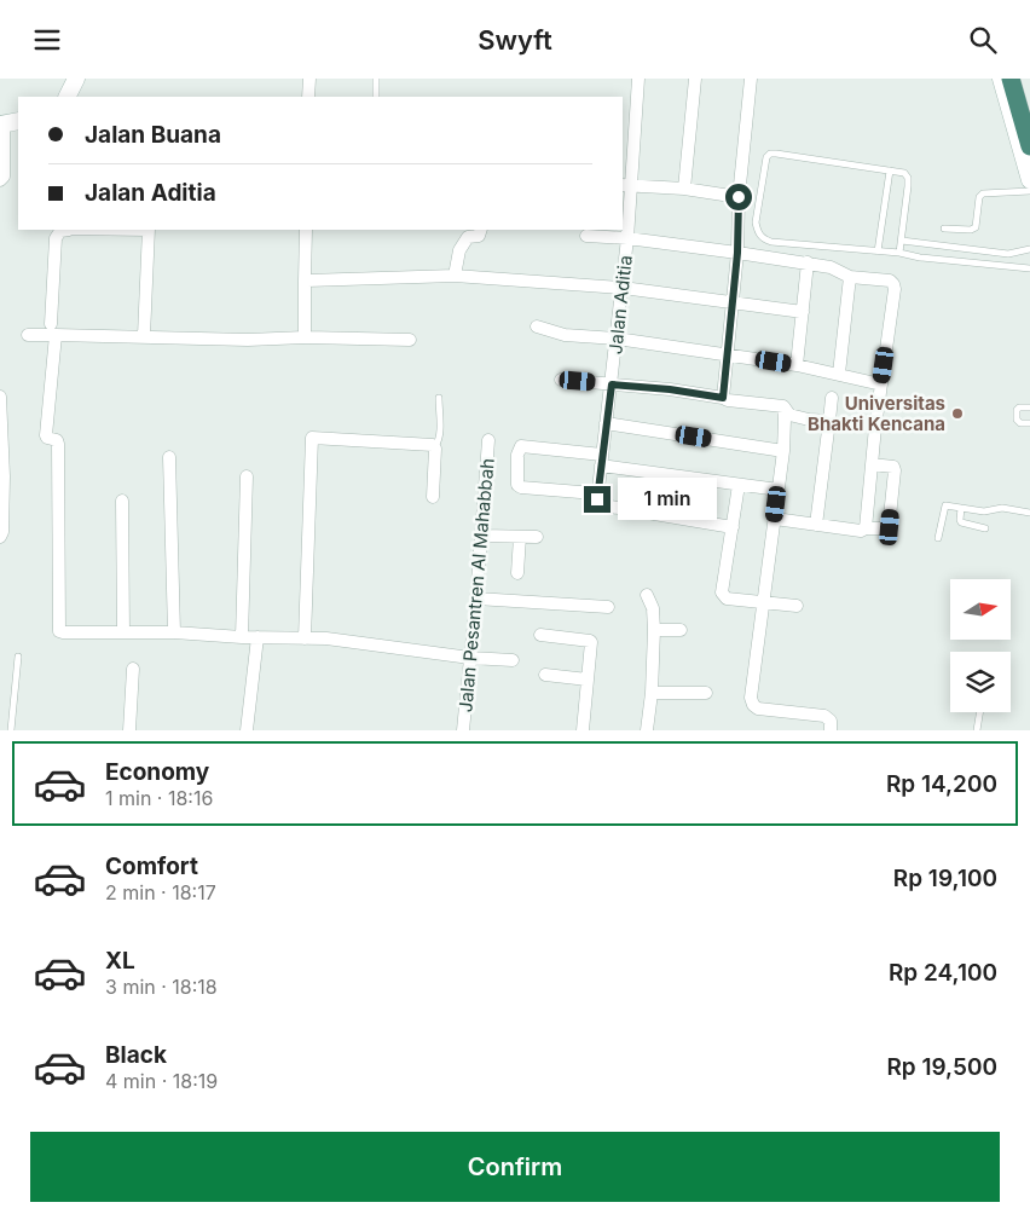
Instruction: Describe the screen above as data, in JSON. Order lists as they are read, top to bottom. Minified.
{"streets":{"street":["Jalan Aditia","Jalan Pesantren Al Mahabbah"]},"places":["Universitas Bhakti Kencana"],"north":"right","page":{"header":"Swyft","banner":["Jalan Buana","Jalan Aditia"],"bubble":"1 min","list":[{"name":"Economy","note":"1 min · 18:16","value":"Rp 14,200"},{"name":"Comfort","note":"2 min · 18:17","value":"Rp 19,100"},{"name":"XL","note":"3 min · 18:18","value":"Rp 24,100"},{"name":"Black","note":"4 min · 18:19","value":"Rp 19,500"}],"buttons":"Confirm"}}
